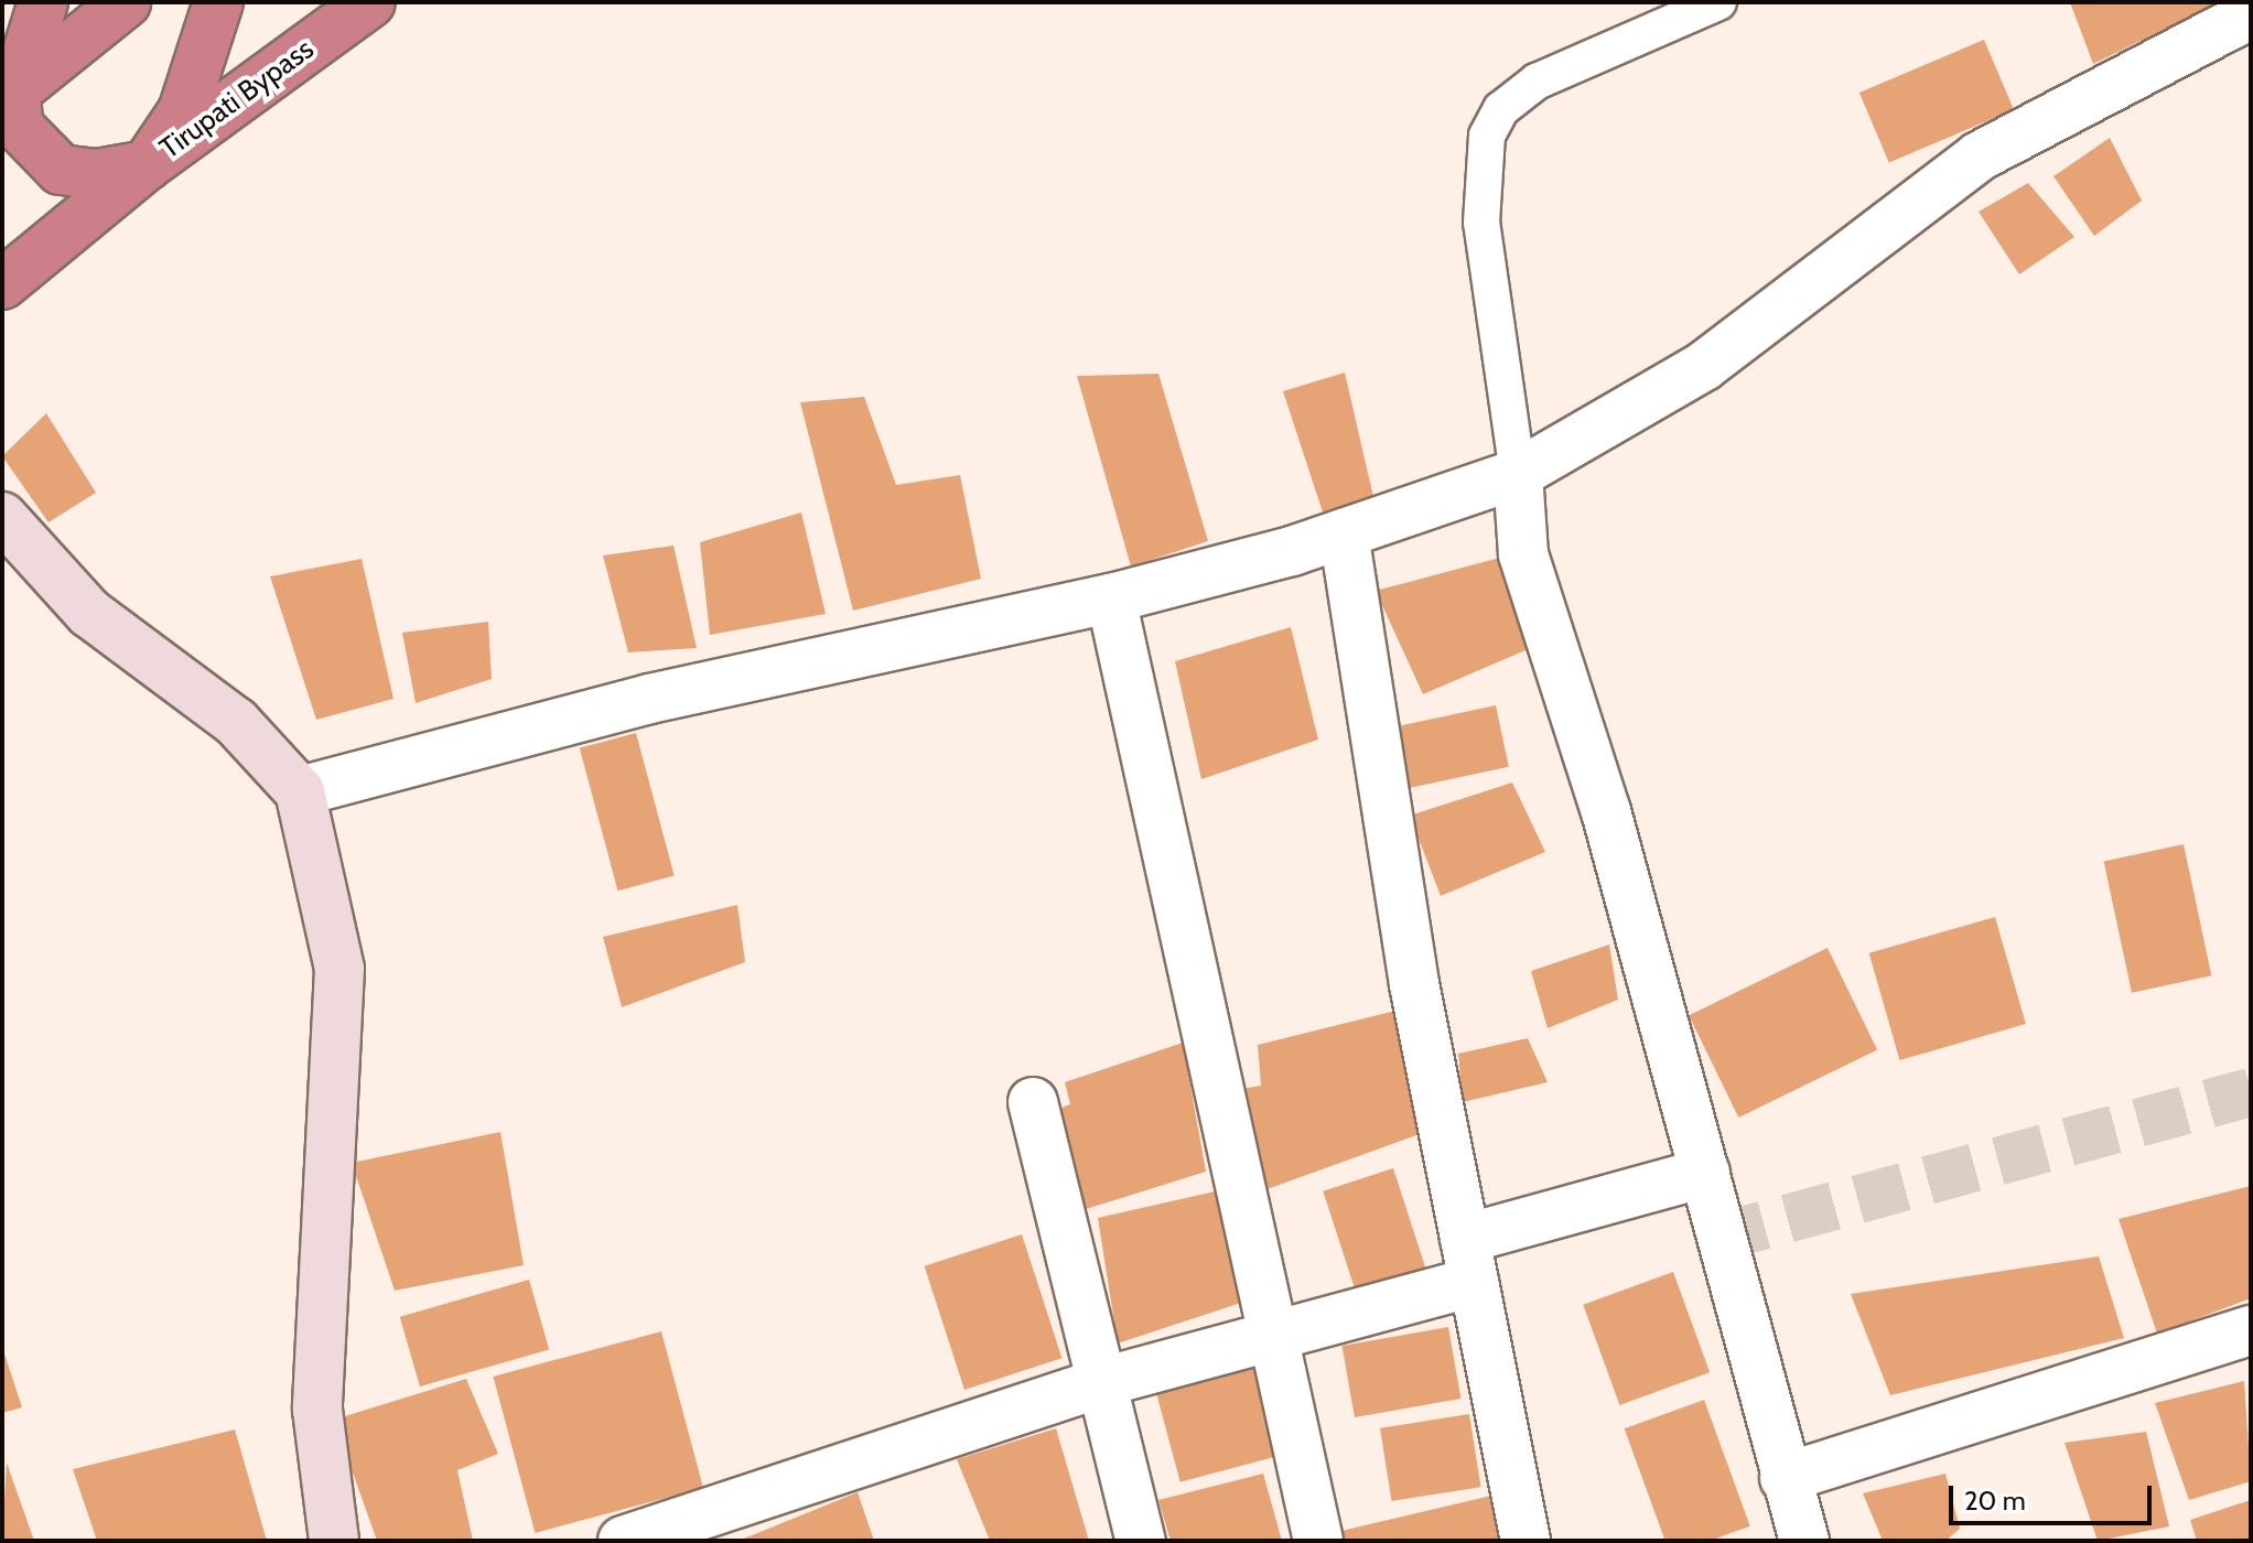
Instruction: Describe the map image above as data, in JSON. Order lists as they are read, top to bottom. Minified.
{"streets":{"highway":["Tirupati Bypass"]},"scale_bar":"20 m"}
